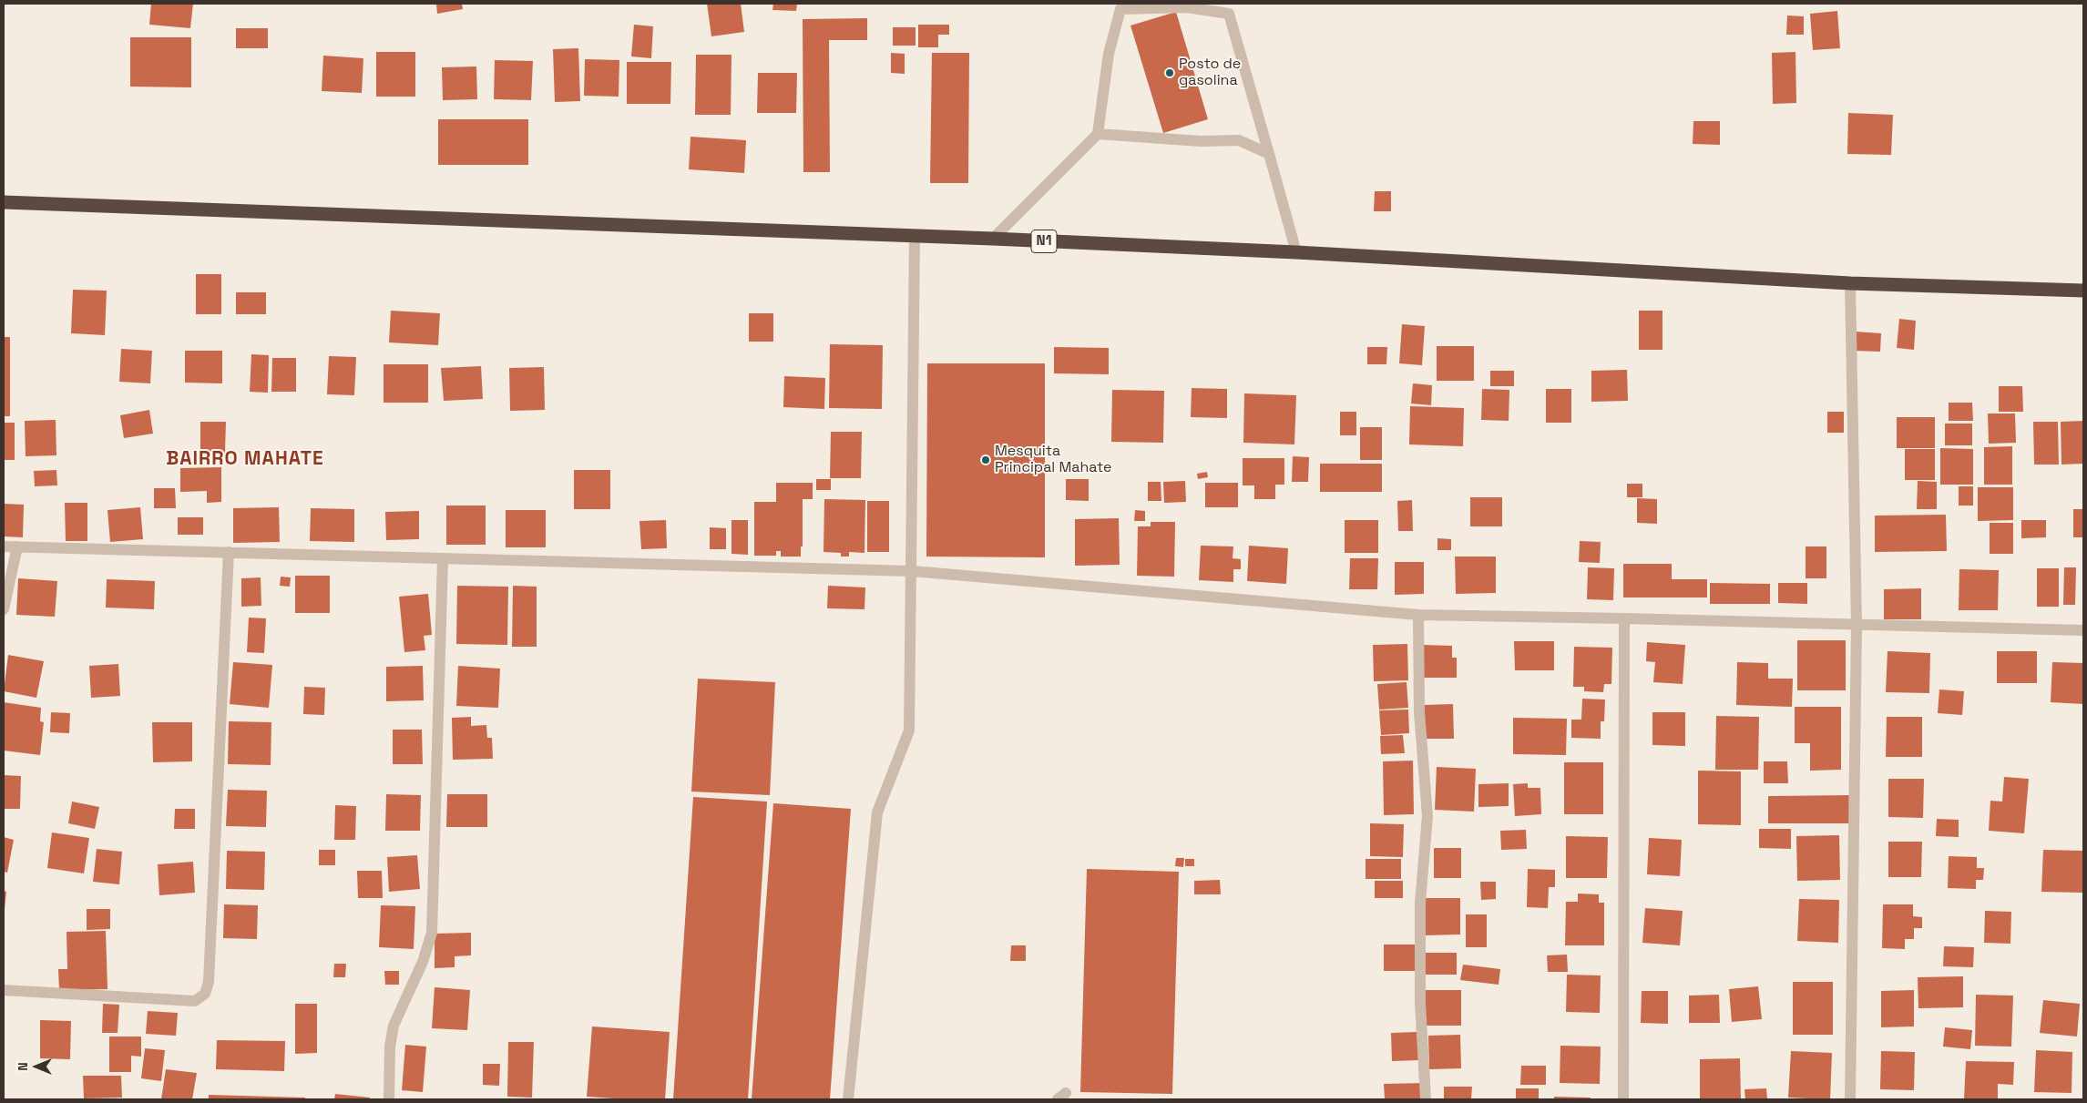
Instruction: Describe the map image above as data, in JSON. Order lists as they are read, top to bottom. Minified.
{"streets":{"highway":["N1"]},"districts":["BAIRRO MAHATE"],"places":["Posto de gasolina","Mesquita Principal Mahate"],"north":"left"}
